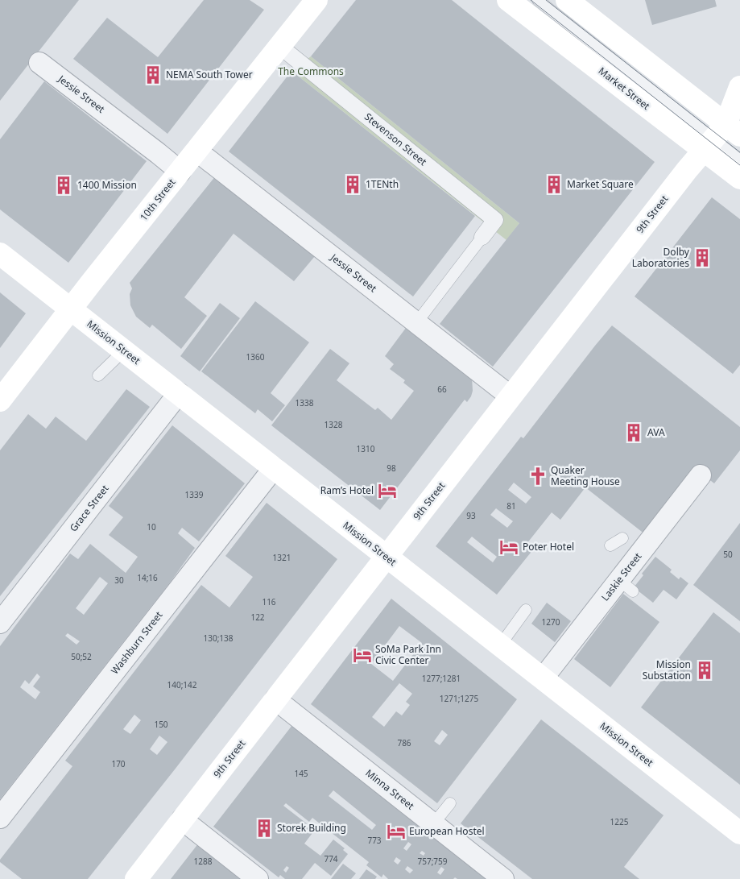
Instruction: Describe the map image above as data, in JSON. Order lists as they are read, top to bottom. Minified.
{"streets":{"main road":["Market Street","10th Street","9th Street","Mission Street"],"street":["Jessie Street","Stevenson Street","Grace Street","Laskie Street","Washburn Street","Minna Street"]},"crossings":[["Market Street","9th Street"],["Jessie Street","10th Street"],["Jessie Street","9th Street"],["Stevenson Street","10th Street"],["10th Street","Mission Street"],["9th Street","Mission Street"],["9th Street","Minna Street"],["Mission Street","Grace Street"],["Mission Street","Laskie Street"],["Mission Street","Washburn Street"]],"parks":["The Commons"],"places":{"building":["NEMA South Tower","1TENth","Market Square","1400 Mission","Dolby Laboratories","AVA","Mission Substation","Storek Building"],"church":["Quaker Meeting House"],"hotel":["Ram’s Hotel","Poter Hotel","SoMa Park Inn Civic Center","European Hostel"]},"house_numbers":["1360","66","1338","1328","1310","98","1339","81","93","10","50","1321","14;16","30","116","122","1270","130;138","50;52","1277;1281","140;142","1271;1275","150","786","170","145","1225","773","774","1288","757;759"]}
